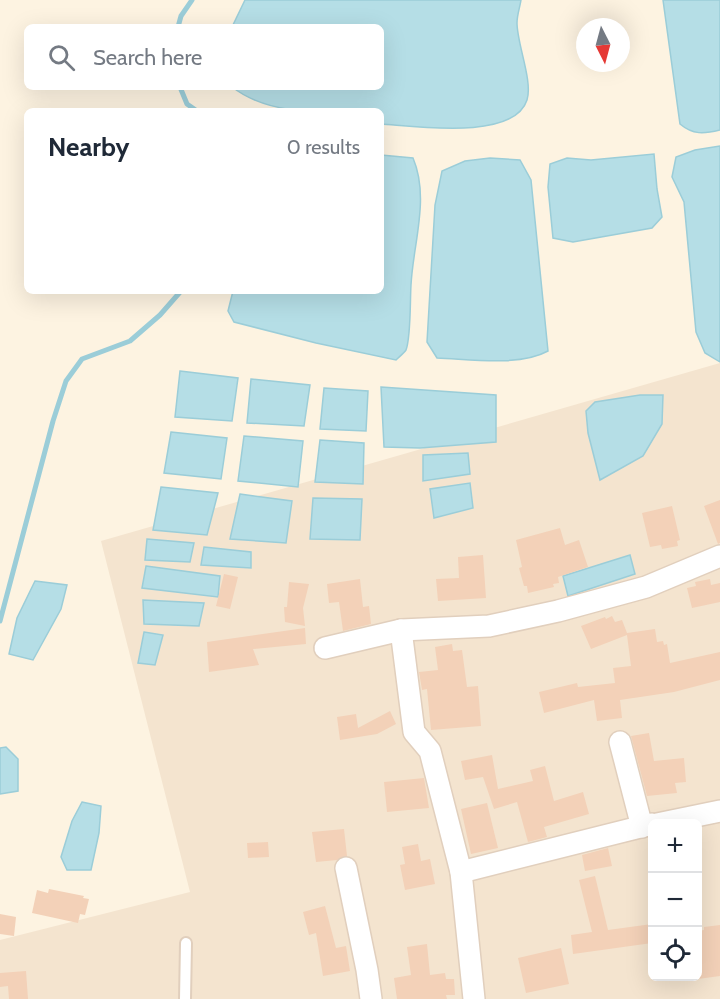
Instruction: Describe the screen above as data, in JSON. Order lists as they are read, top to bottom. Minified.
{"north":"bottom","page":{"search":"Search here","heading":["Nearby","0 results"],"map_buttons":["+","−"]}}
